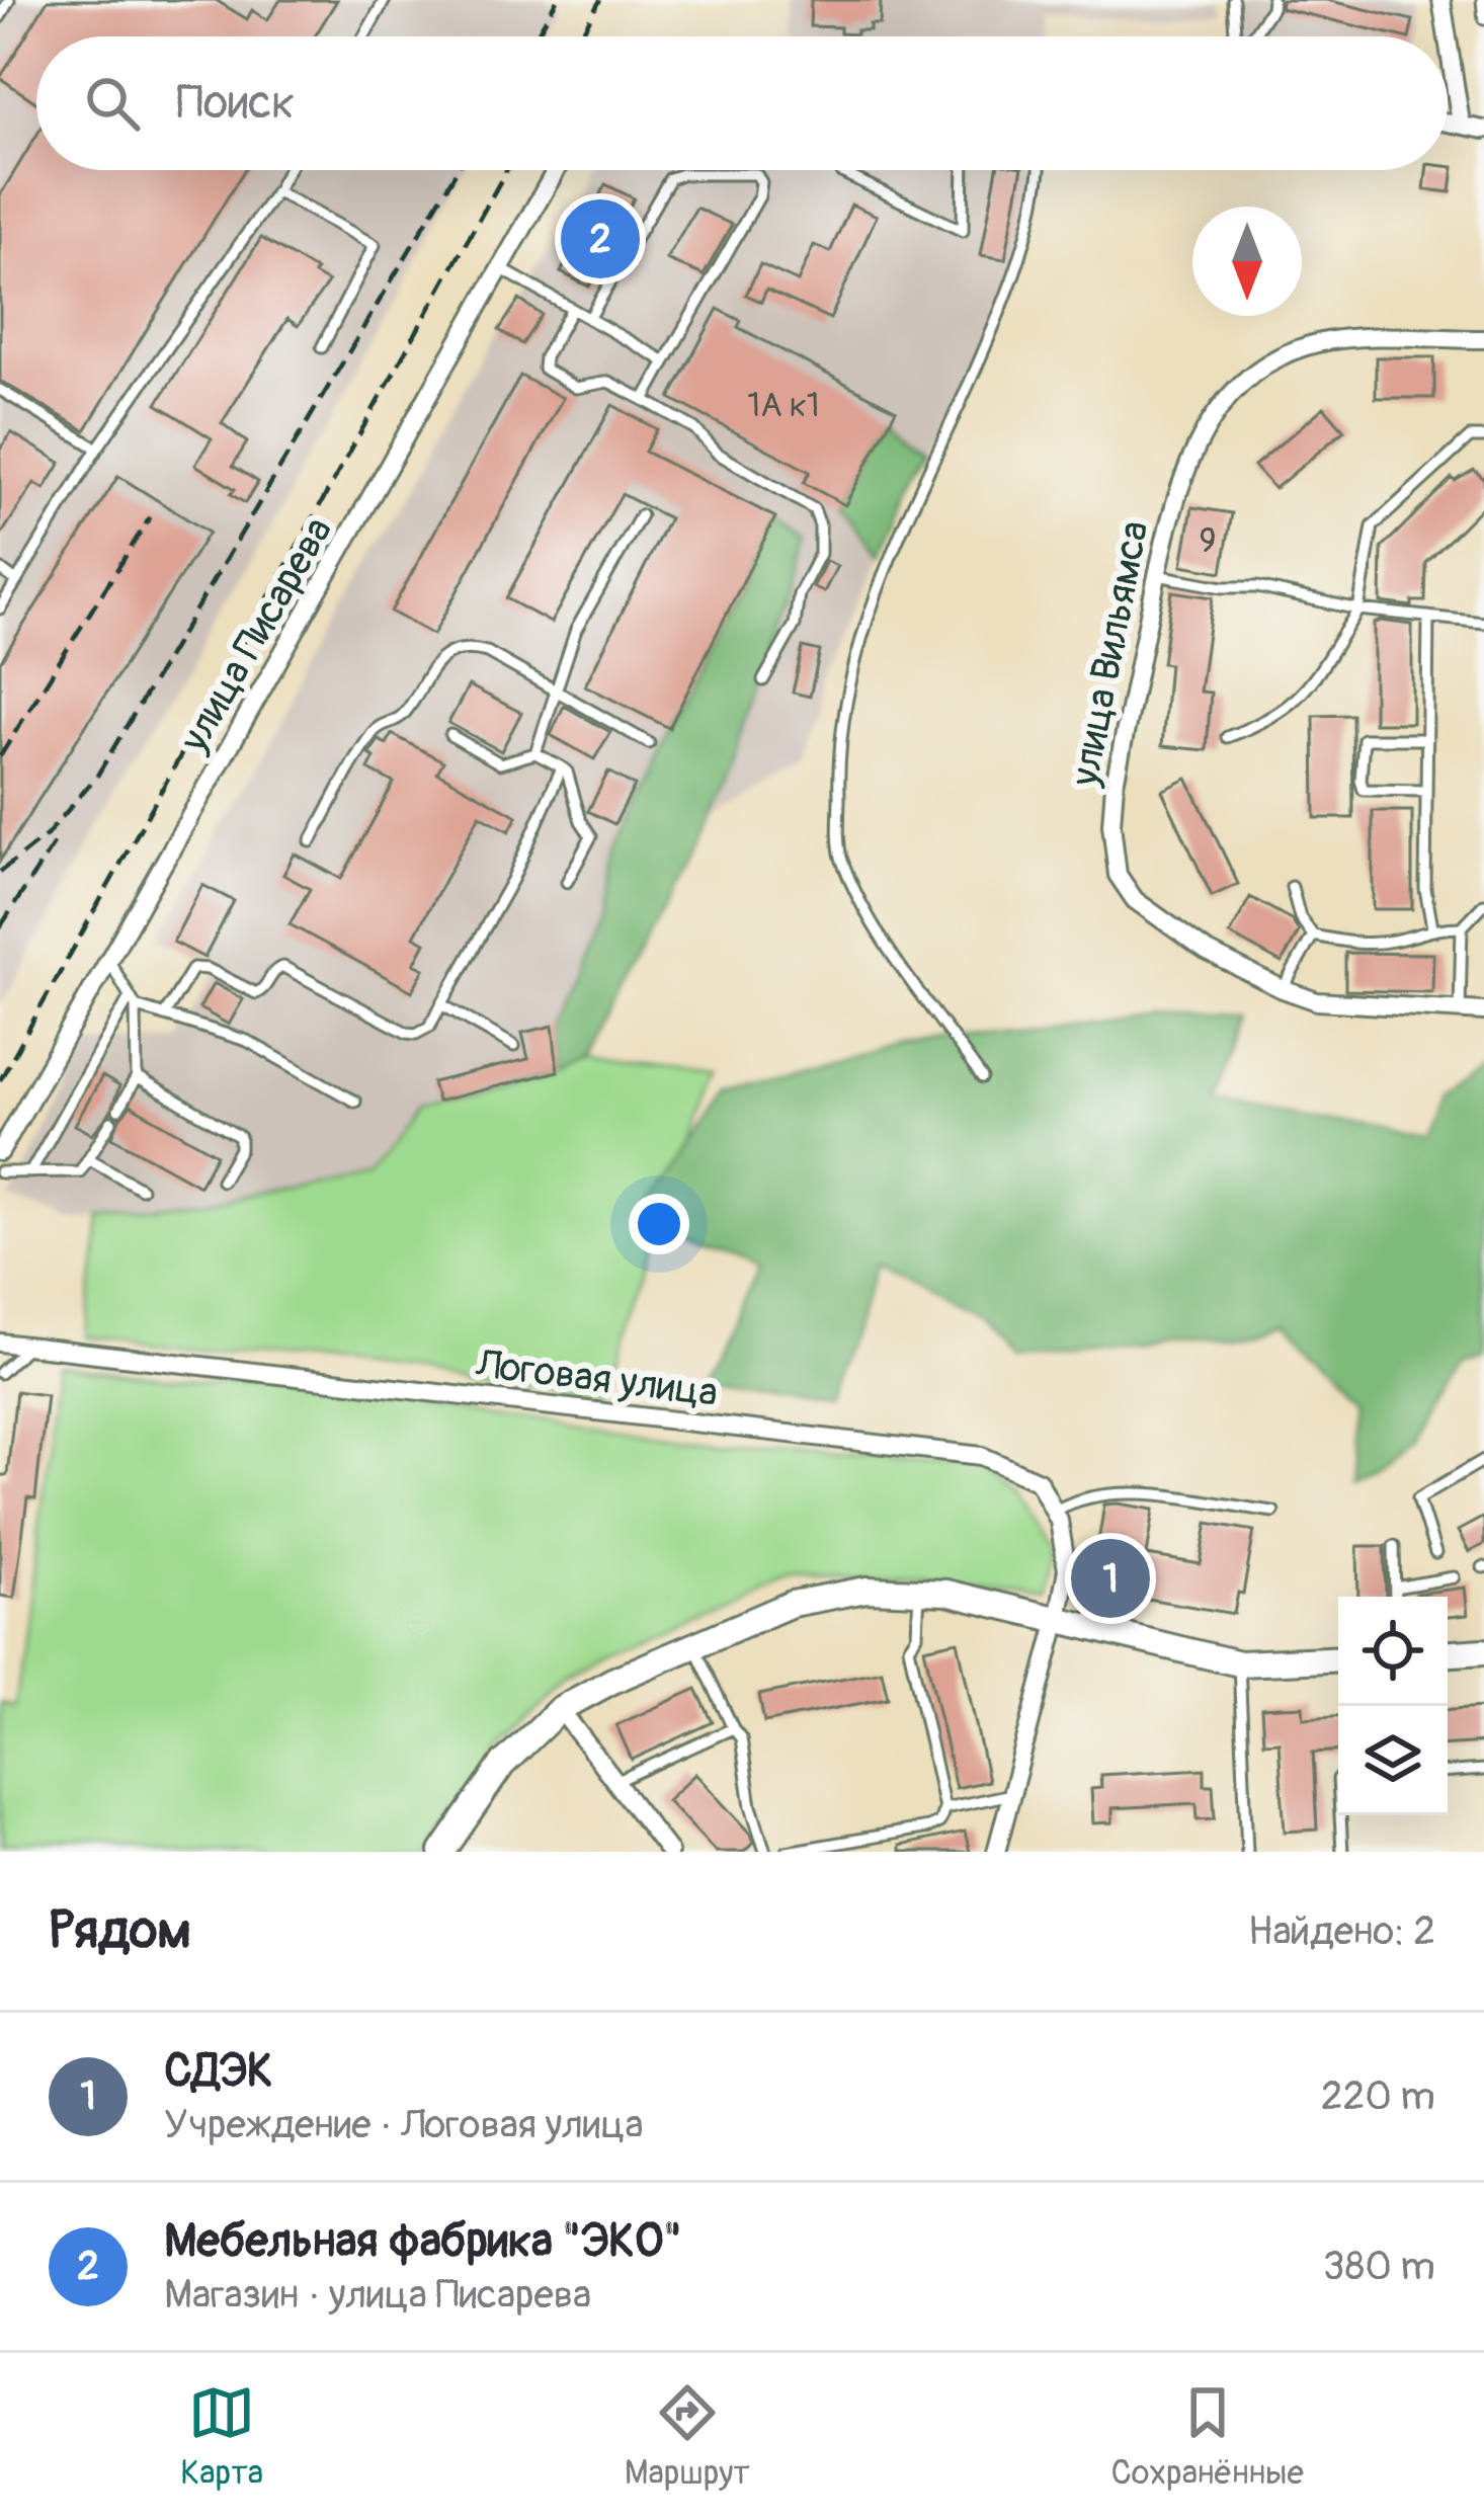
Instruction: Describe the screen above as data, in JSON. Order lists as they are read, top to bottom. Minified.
{"streets":{"street":["улица Писарева","улица Вильямса","Логовая улица"]},"house_numbers":["1А к1","9"],"north":"bottom","page":{"search":"Поиск","pins":["2","1"],"heading":["Рядом","Найдено: 2"],"list":[{"mark":"1","name":"СДЭК","note":"Учреждение · Логовая улица","value":"220 m"},{"mark":"2","name":"Мебельная фабрика \"ЭКО\"","note":"Магазин · улица Писарева","value":"380 m"}],"nav":["Карта","Маршрут","Сохранённые"]}}
